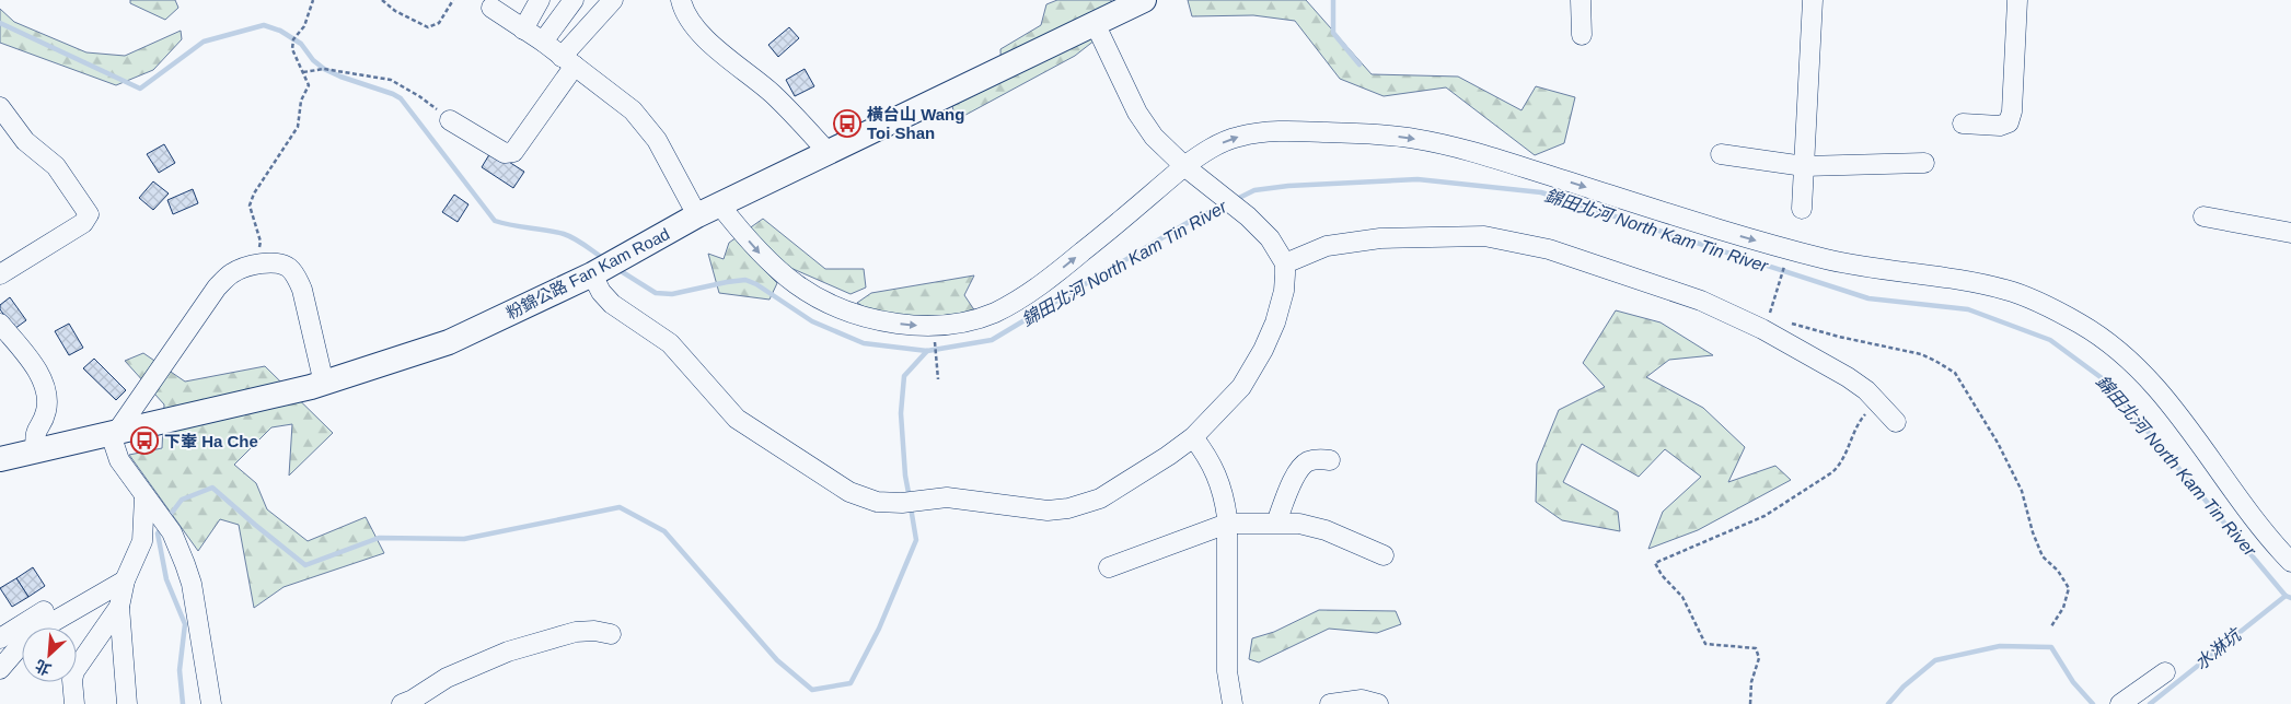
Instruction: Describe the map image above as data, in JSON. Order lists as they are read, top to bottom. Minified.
{"streets":{"main road":["粉錦公路 Fan Kam Road"]},"water":["錦田北河 North Kam Tin River","水淋坑"],"places":{"bus stop":["橫台山 Wang Toi Shan","下輋 Ha Che"]},"north":"bottom left"}
